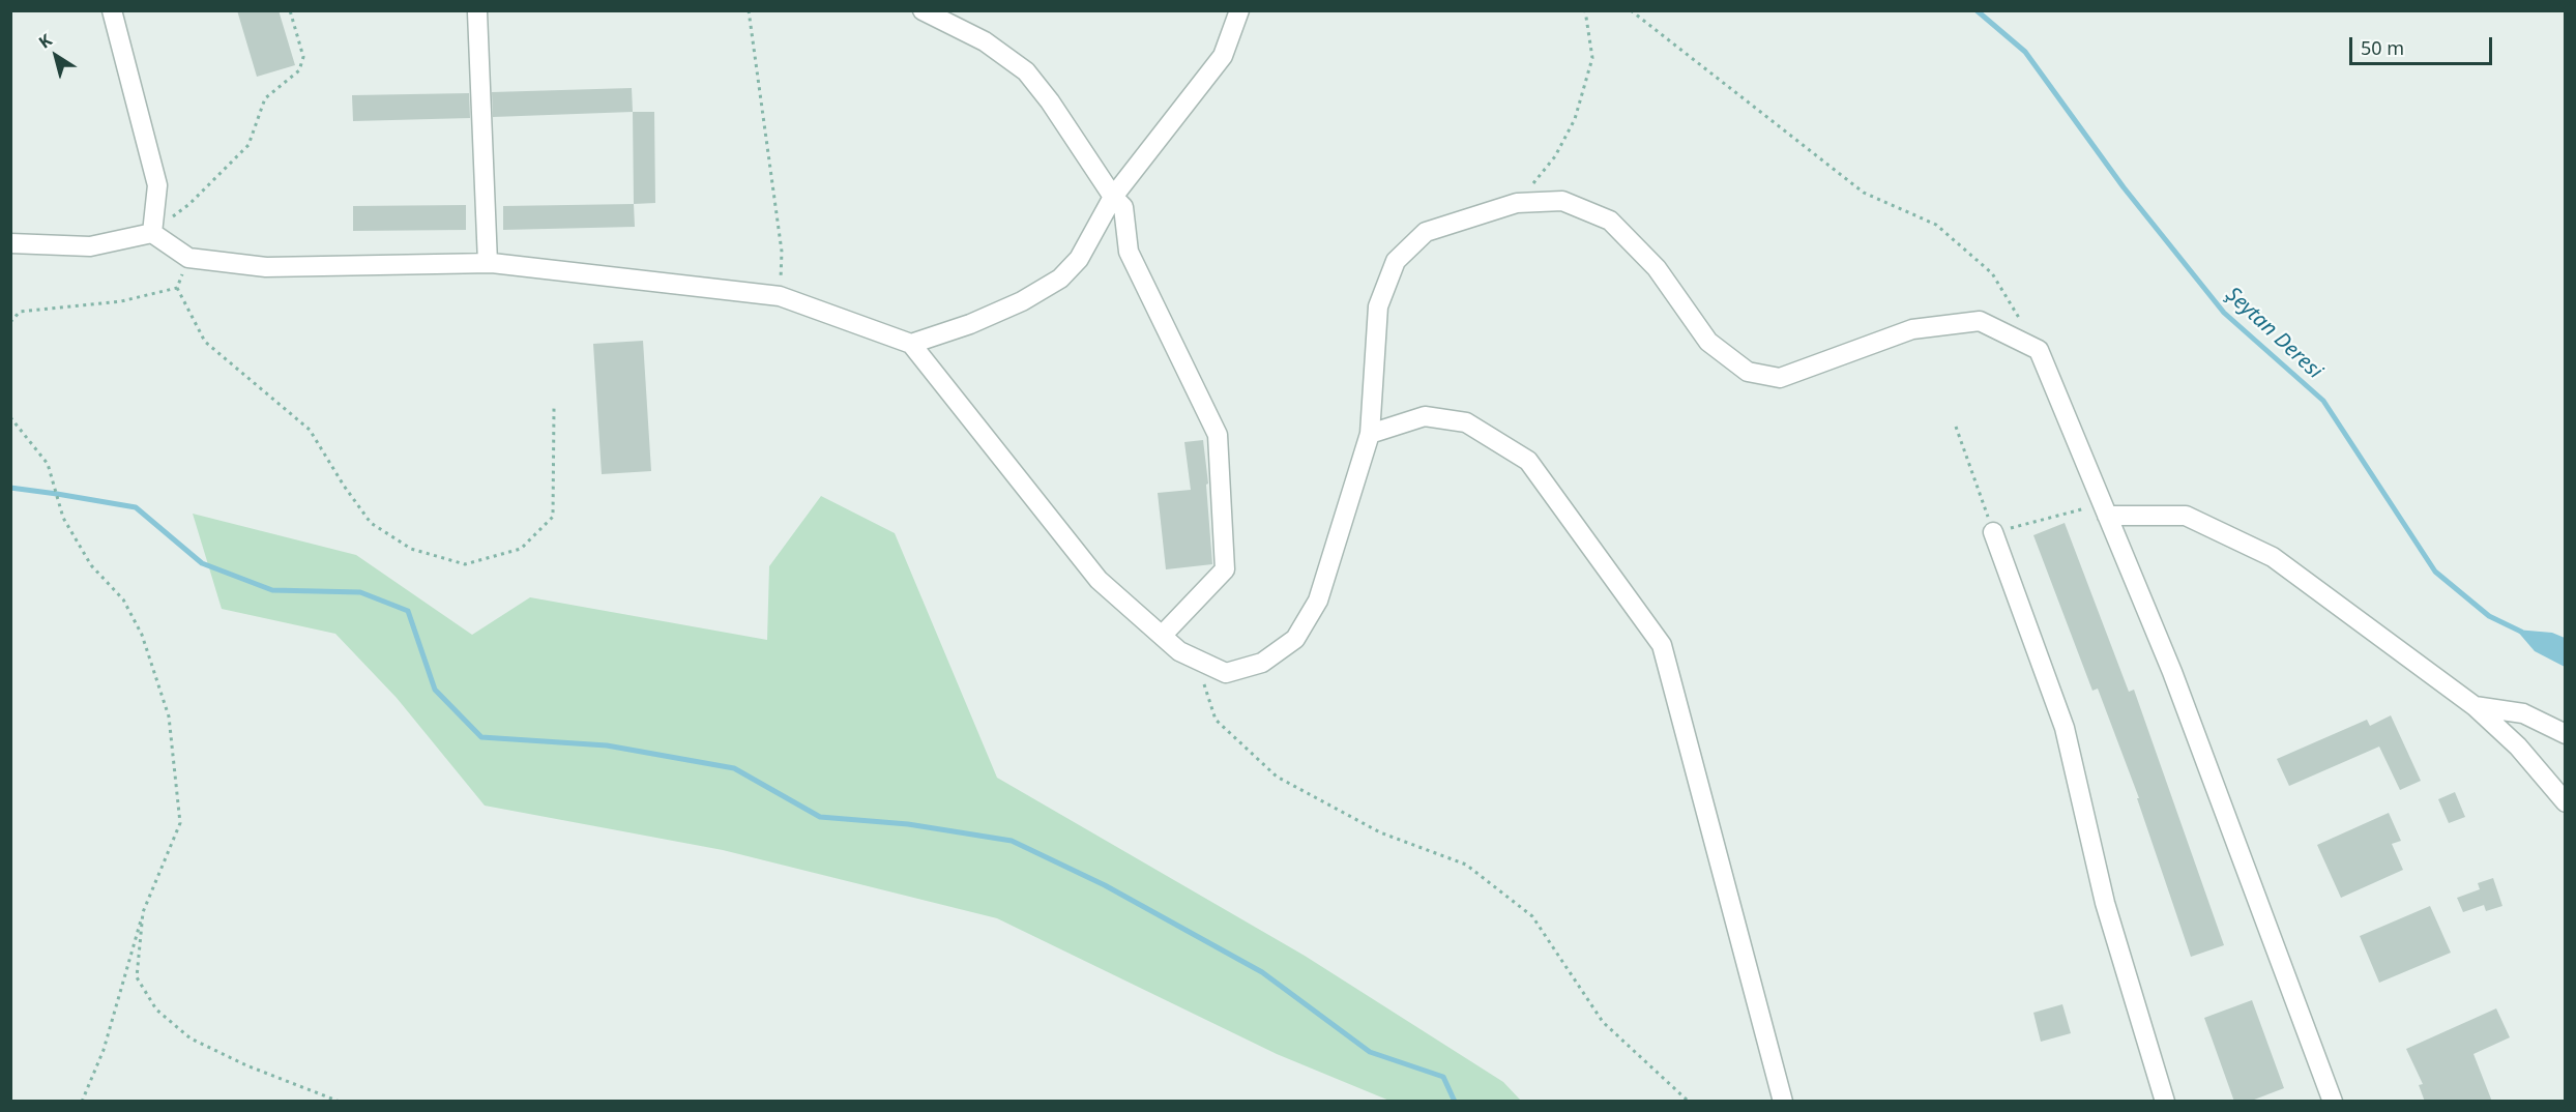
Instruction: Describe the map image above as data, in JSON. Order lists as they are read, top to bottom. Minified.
{"water":["Şeytan Deresi"],"scale_bar":"50 m","north":"top left"}
